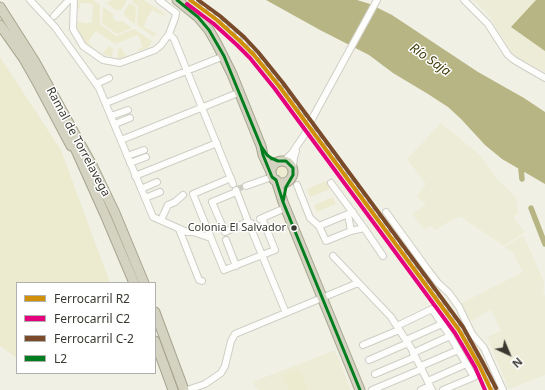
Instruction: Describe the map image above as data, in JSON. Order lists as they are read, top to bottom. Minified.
{"streets":{"highway":["Ramal de Torrelavega"]},"water":["Río Saja"],"places":["Colonia El Salvador"],"lines":["rail line R2","rail line C-2","transit line L2","rail line C2"],"legend":["Ferrocarril R2","Ferrocarril C2","Ferrocarril C-2","L2"],"north":"bottom right"}
